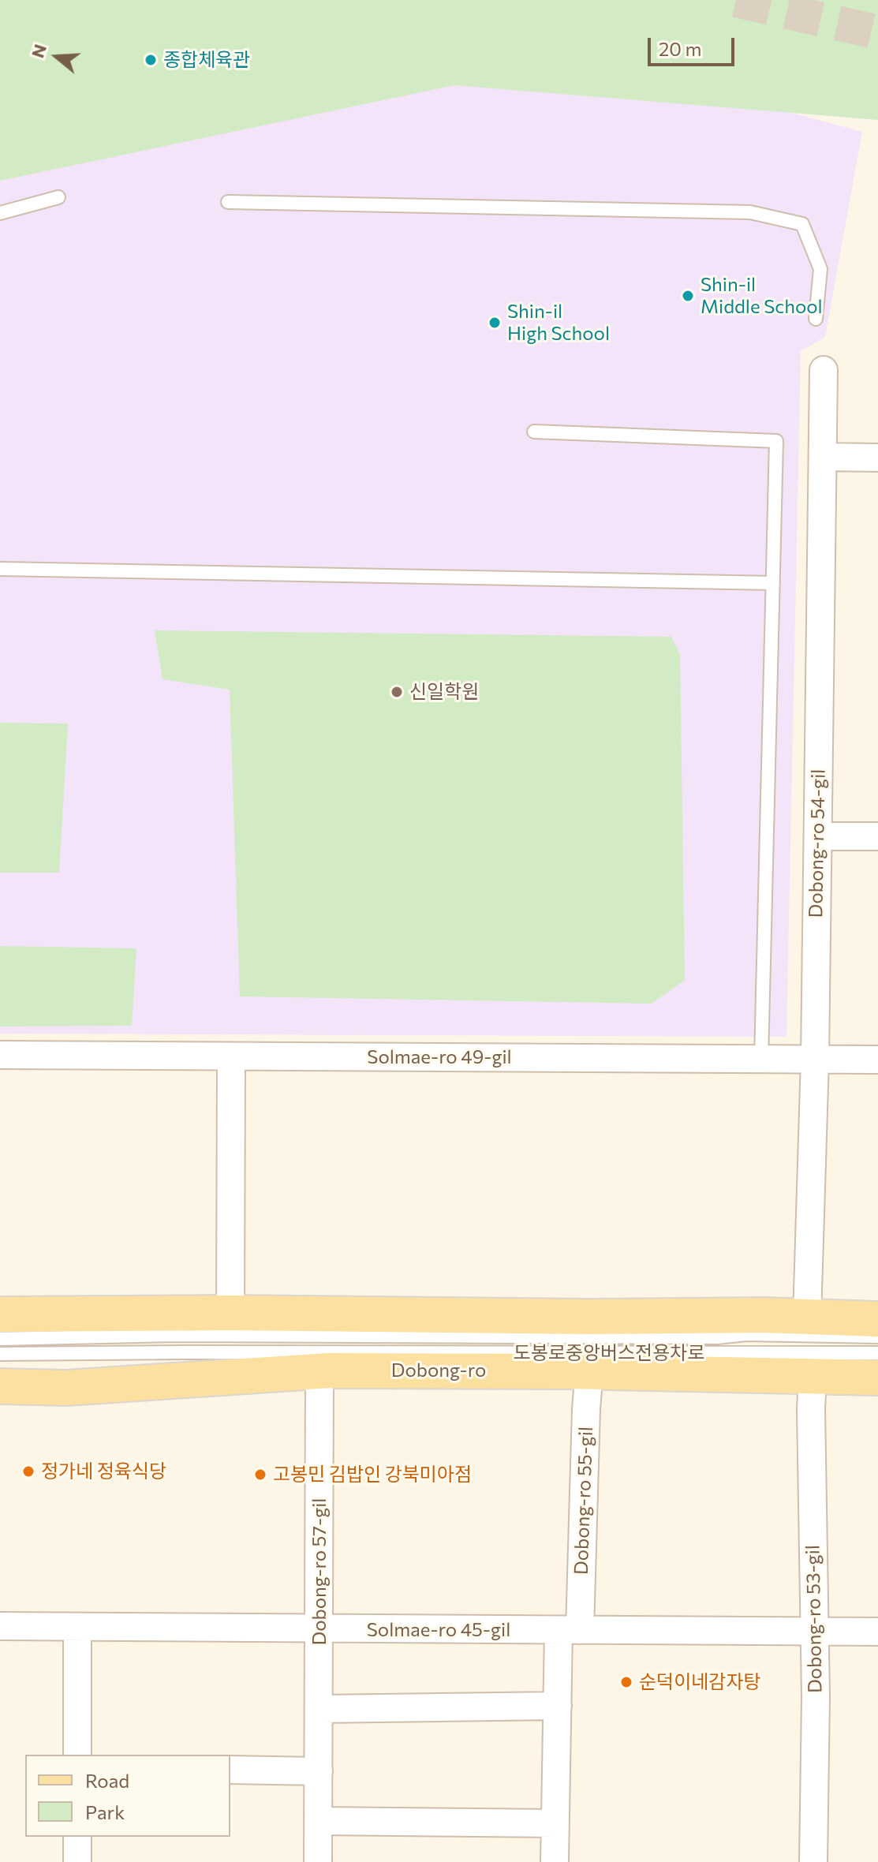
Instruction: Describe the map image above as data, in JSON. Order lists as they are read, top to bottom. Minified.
{"streets":{"main road":["Dobong-ro"],"street":["Dobong-ro 54-gil","Solmae-ro 49-gil","Dobong-ro 55-gil","Dobong-ro 57-gil","Dobong-ro 53-gil","Solmae-ro 45-gil"],"lane":["도봉로중앙버스전용차로"]},"crossings":[["Dobong-ro 54-gil","Solmae-ro 49-gil"],["도봉로중앙버스전용차로","Dobong-ro"],["Dobong-ro","Dobong-ro 55-gil"],["Dobong-ro","Dobong-ro 57-gil"],["Dobong-ro","Dobong-ro 53-gil"],["Dobong-ro 55-gil","Solmae-ro 45-gil"],["Dobong-ro 57-gil","Solmae-ro 45-gil"],["Dobong-ro 53-gil","Solmae-ro 45-gil"]],"places":["종합체육관","Shin-il Middle School","Shin-il High School","신일학원","정가네 정육식당","고봉민 김밥인 강북미아점","순덕이네감자탕"],"legend":["Road","Park"],"scale_bar":"20 m","north":"left"}
